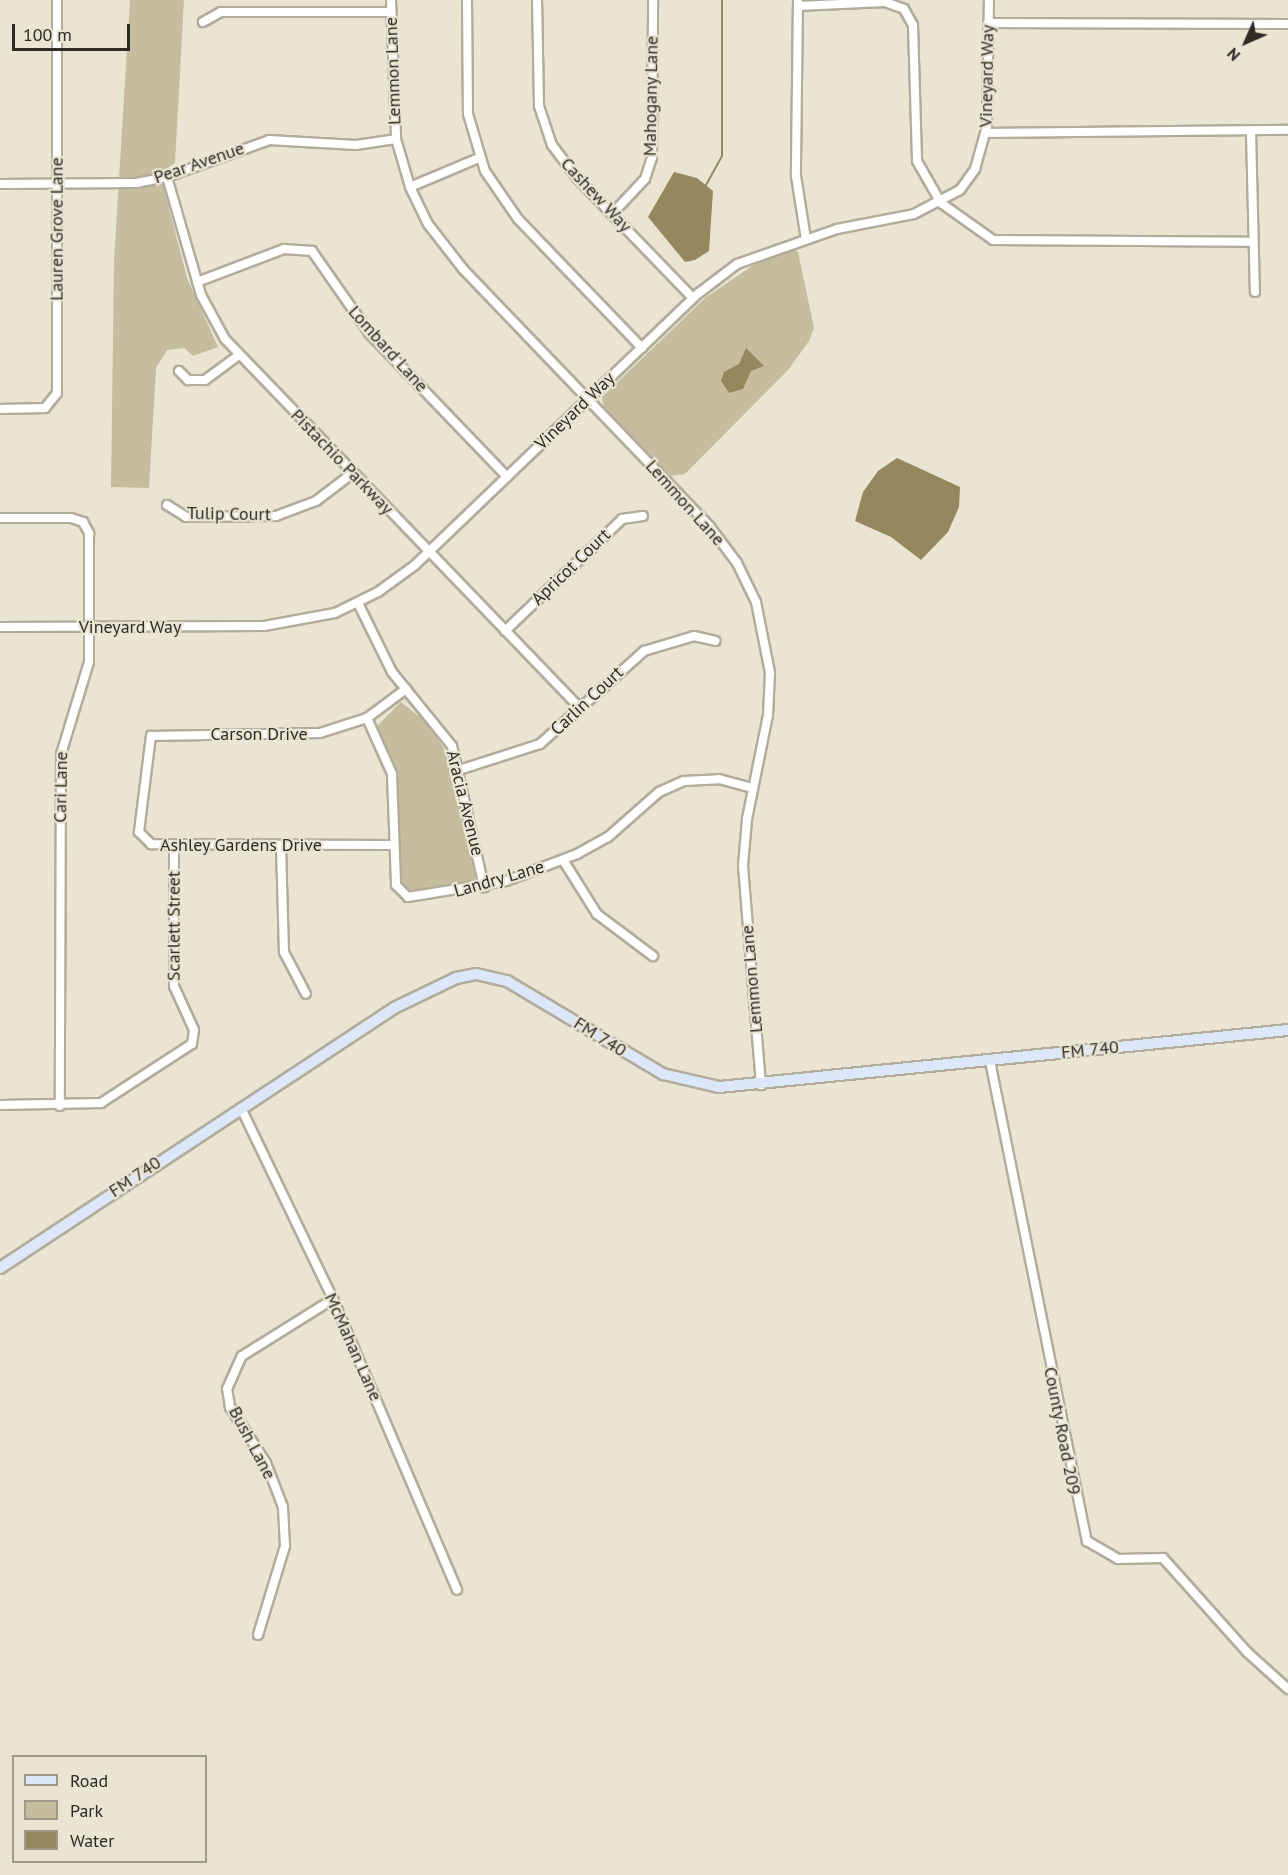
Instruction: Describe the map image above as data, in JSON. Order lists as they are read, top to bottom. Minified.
{"streets":{"main road":["FM 740"],"street":["Lemmon Lane","Vineyard Way","Mahogany Lane","Pear Avenue","Cashew Way","Lauren Grove Lane","Lombard Lane","Pistachio Parkway","Tulip Court","Apricot Court","Carlin Court","Carson Drive","Cari Lane","Aracia Avenue","Ashley Gardens Drive","Landry Lane","Scarlett Street","McMahan Lane","County Road 209","Bush Lane"]},"crossings":[["Lemmon Lane","Vineyard Way"],["Lemmon Lane","Pear Avenue"],["Lemmon Lane","Landry Lane"],["Lemmon Lane","FM 740"],["Vineyard Way","Cashew Way"],["Vineyard Way","Lombard Lane"],["Vineyard Way","Pistachio Parkway"],["Vineyard Way","Cari Lane"],["Vineyard Way","Aracia Avenue"],["Mahogany Lane","Cashew Way"],["Pear Avenue","Lauren Grove Lane"],["Pear Avenue","Pistachio Parkway"],["Lombard Lane","Pistachio Parkway"],["Pistachio Parkway","Tulip Court"],["Pistachio Parkway","Apricot Court"],["Pistachio Parkway","Carlin Court"],["Carlin Court","Aracia Avenue"],["Carson Drive","Aracia Avenue"],["Carson Drive","Ashley Gardens Drive"],["Carson Drive","Landry Lane"],["Cari Lane","Scarlett Street"],["Aracia Avenue","Landry Lane"],["Ashley Gardens Drive","Landry Lane"],["Ashley Gardens Drive","Scarlett Street"],["FM 740","McMahan Lane"],["FM 740","County Road 209"],["McMahan Lane","Bush Lane"]],"legend":["Road","Park","Water"],"scale_bar":"100 m","north":"bottom left"}
